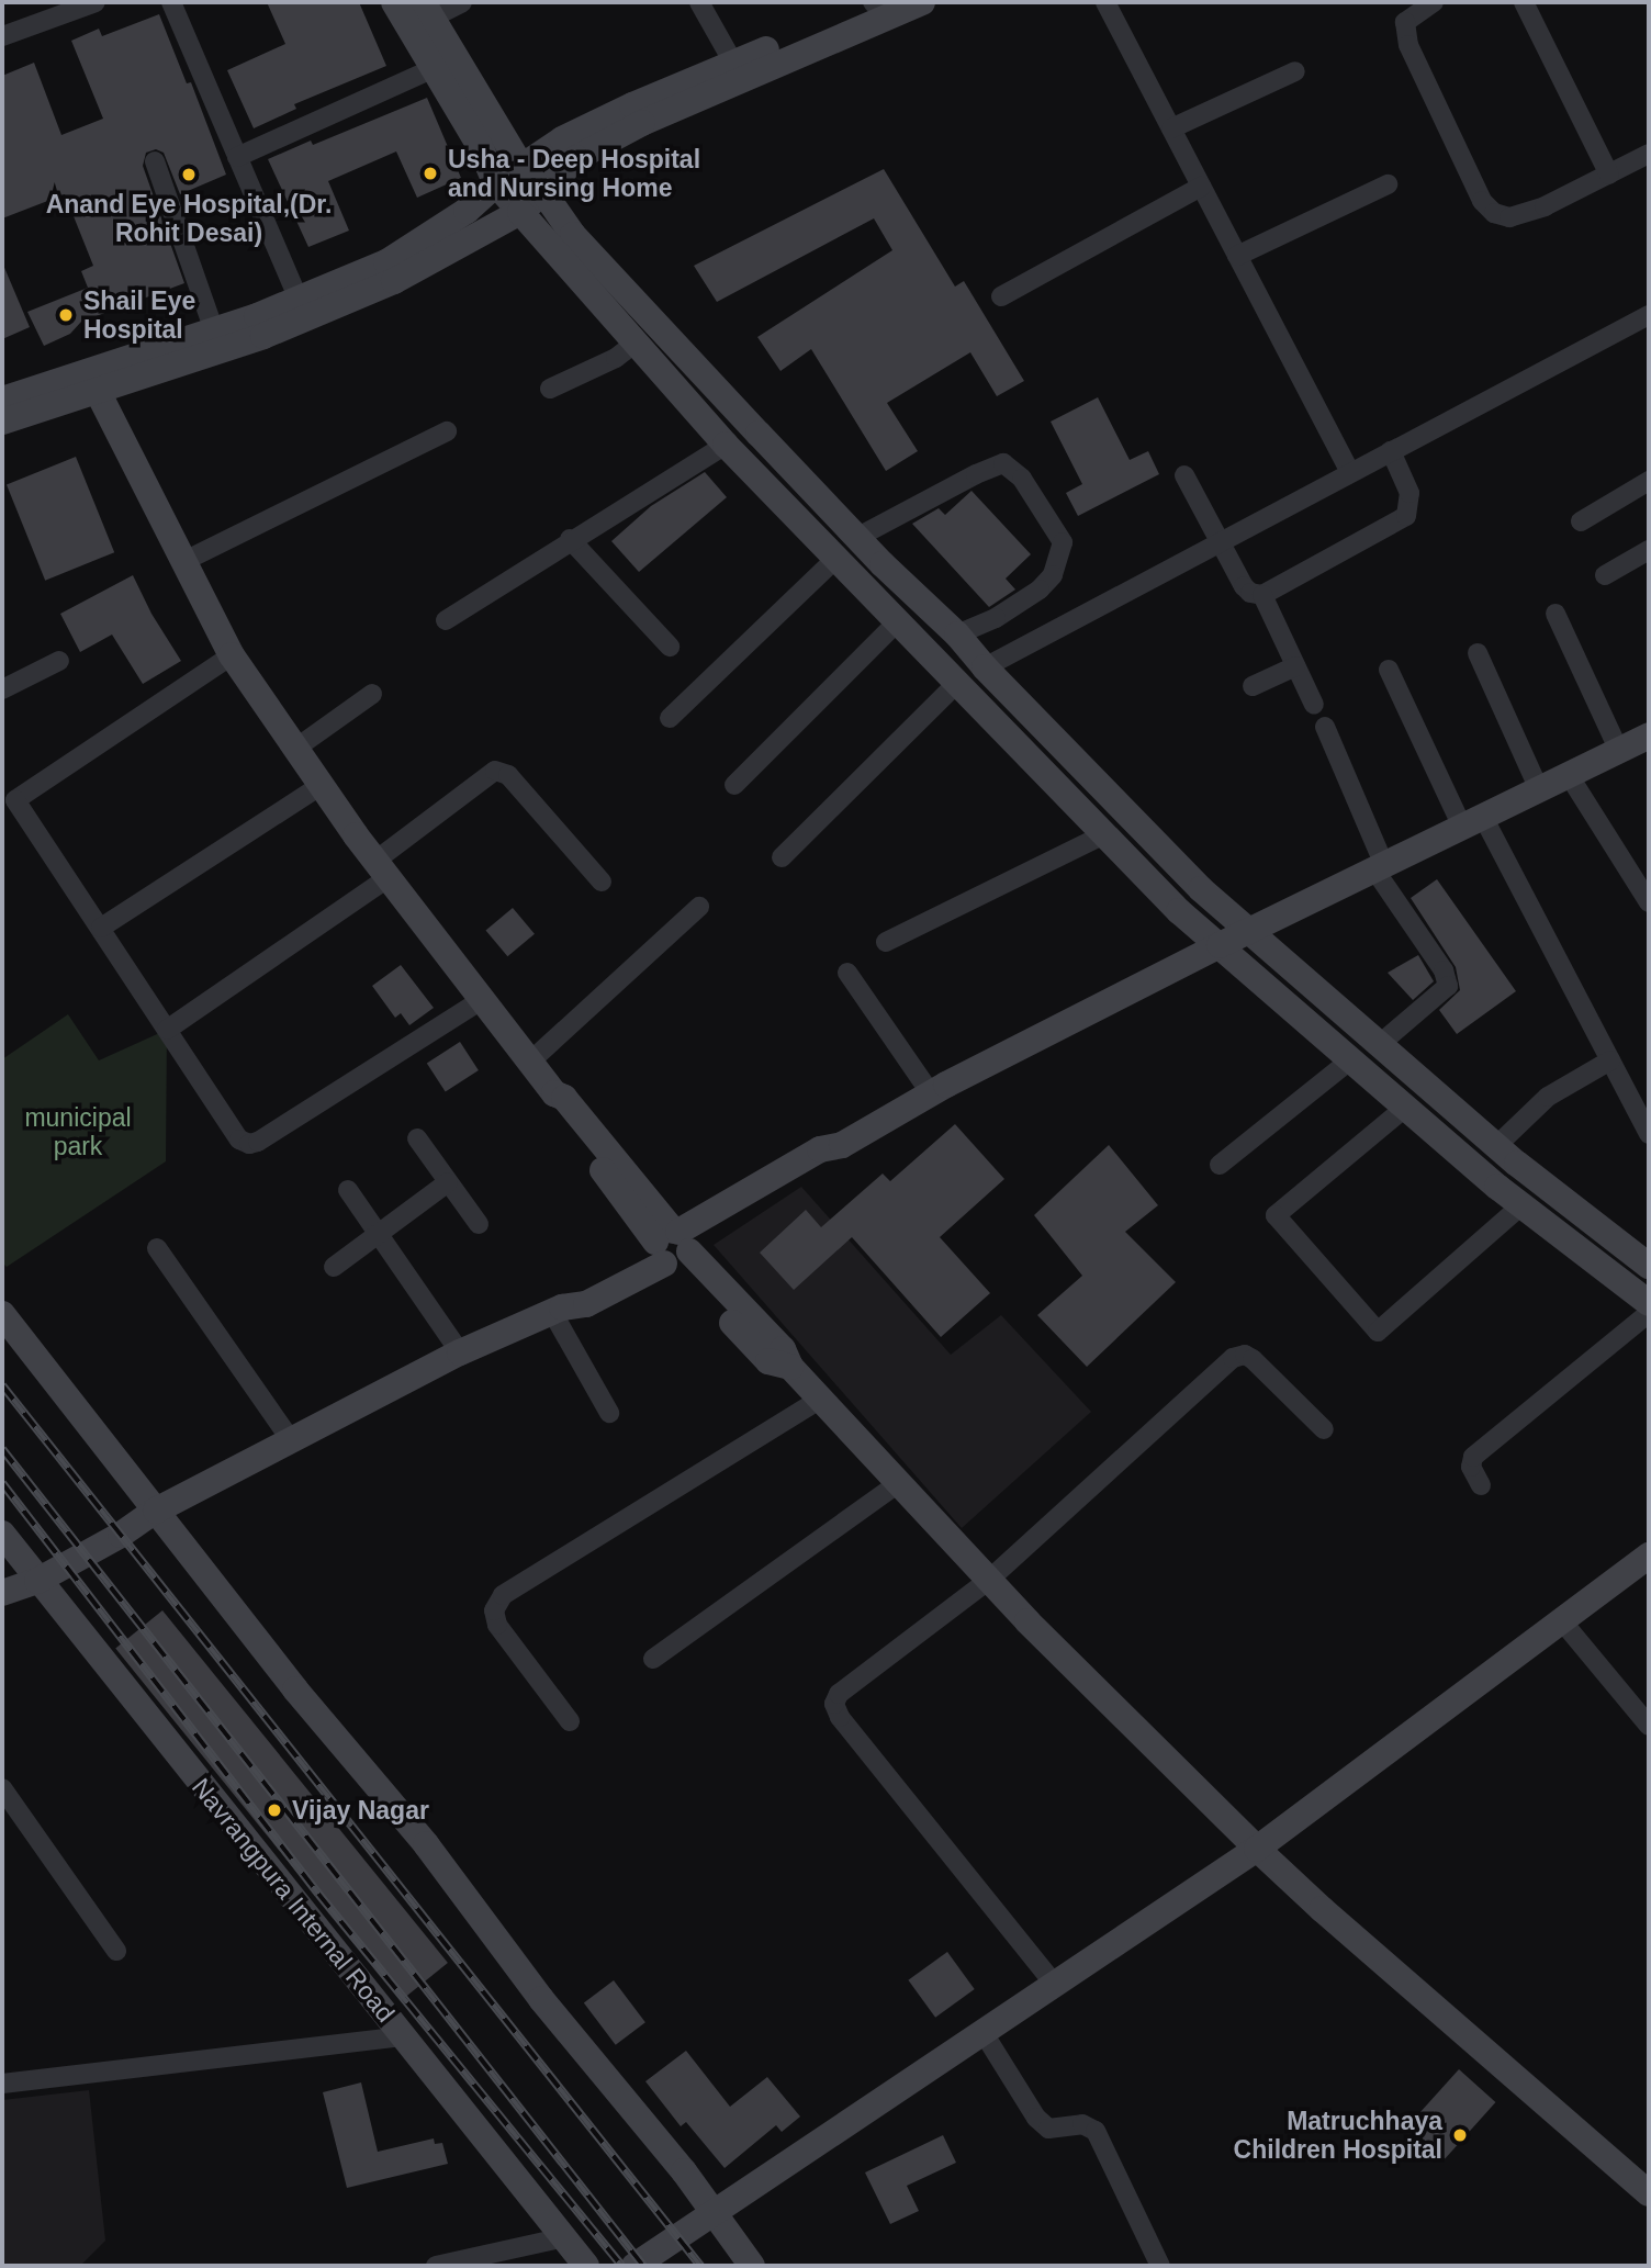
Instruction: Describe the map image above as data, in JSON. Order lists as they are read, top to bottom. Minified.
{"streets":{"street":["Navrangpura Internal Road"]},"parks":["municipal park"],"places":["Usha - Deep Hospital and Nursing Home","Anand Eye Hospital,(Dr. Rohit Desai)","Shail Eye Hospital","Vijay Nagar","Matruchhaya Children Hospital"]}
